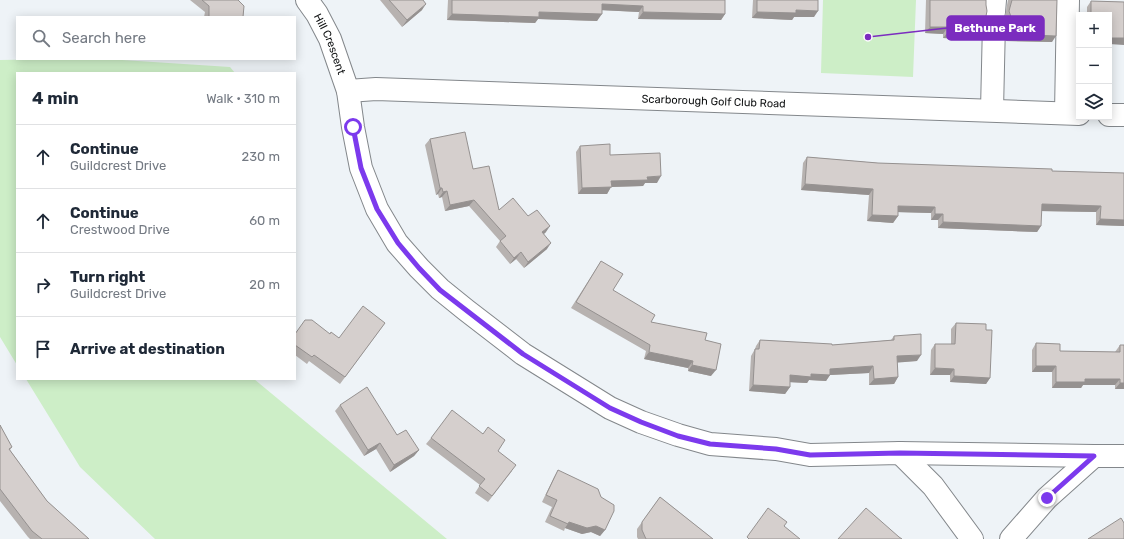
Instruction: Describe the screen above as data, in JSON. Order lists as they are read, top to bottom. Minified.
{"streets":{"street":["Hill Crescent","Scarborough Golf Club Road"]},"crossings":[["Hill Crescent","Scarborough Golf Club Road"]],"places":["Bethune Park"],"page":{"map_buttons":["+","−"],"search":"Search here","heading":["4 min","Walk · 310 m"],"list":[["Continue","Guildcrest Drive","230 m"],["Continue","Crestwood Drive","60 m"],["Turn right","Guildcrest Drive","20 m"],"Arrive at destination"]}}
